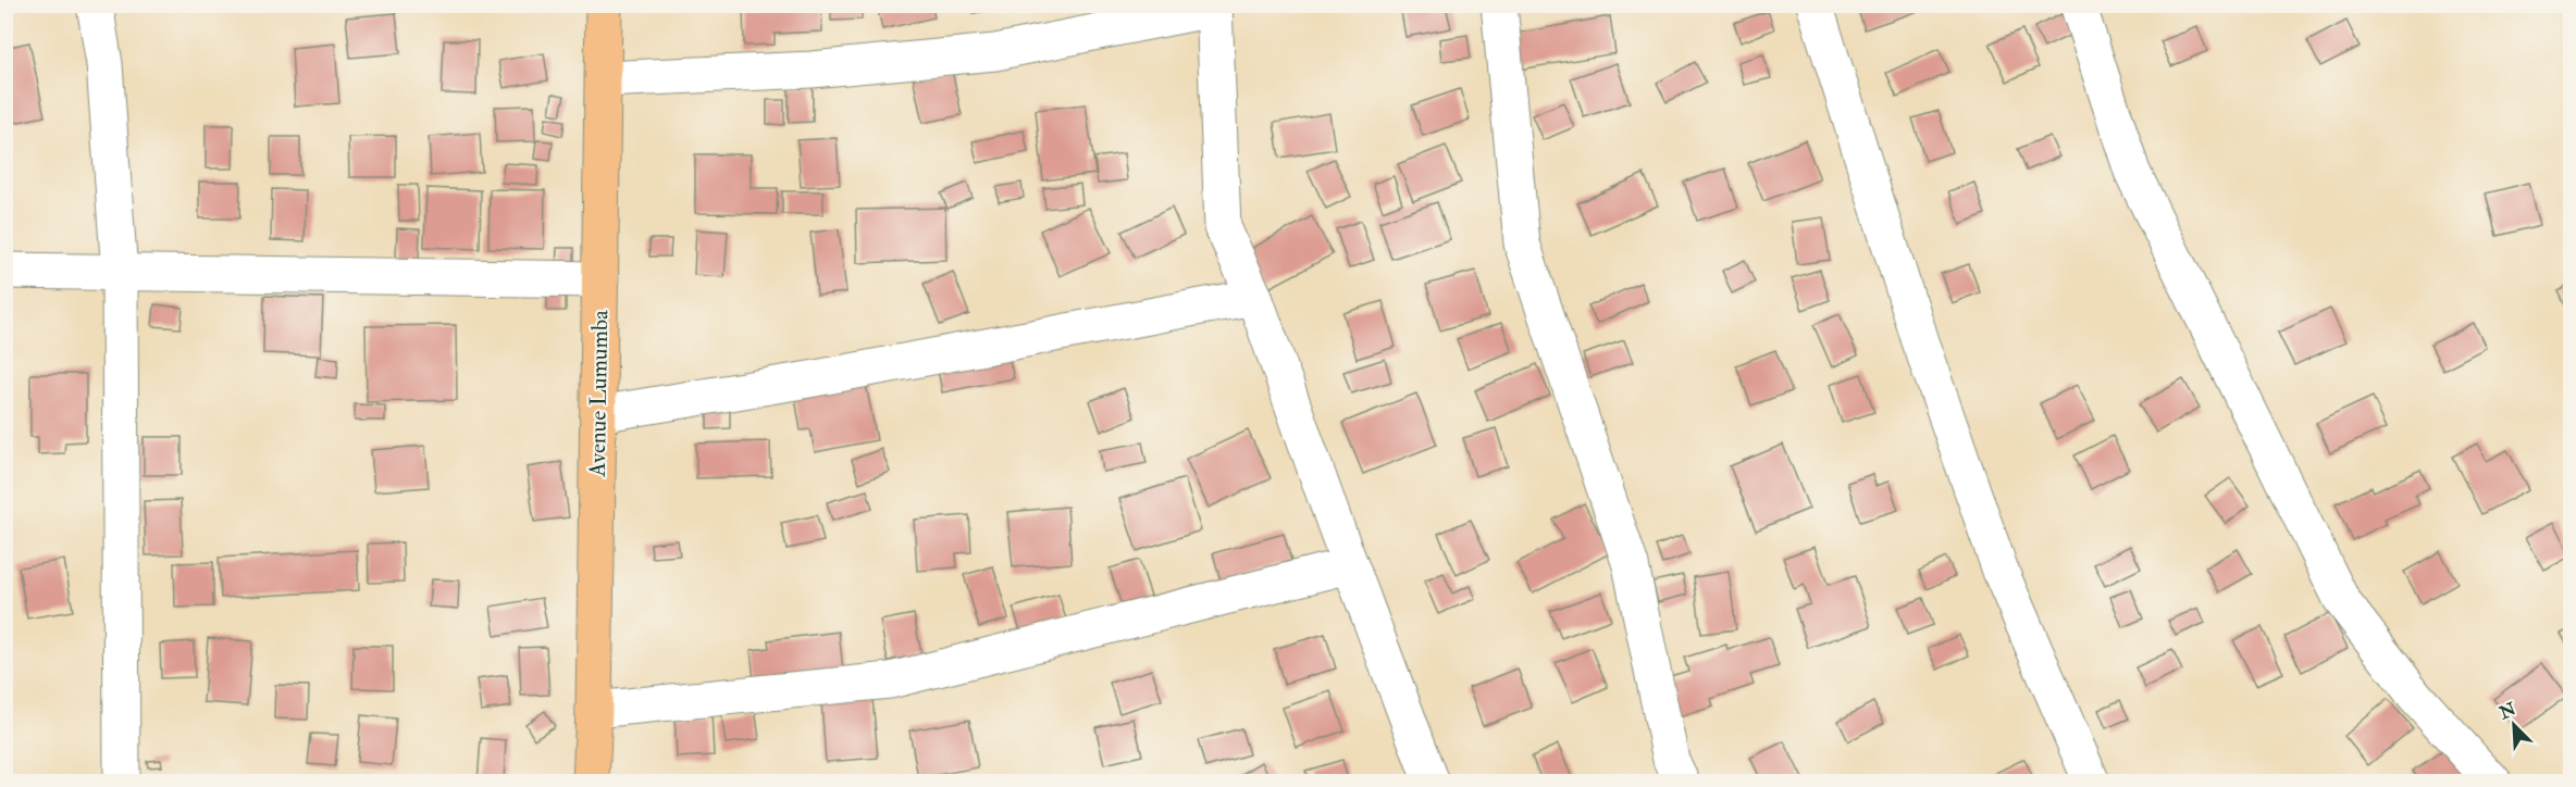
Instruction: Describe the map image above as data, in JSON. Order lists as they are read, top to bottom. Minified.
{"streets":{"main road":["Avenue Lumumba"]},"north":"top left"}
